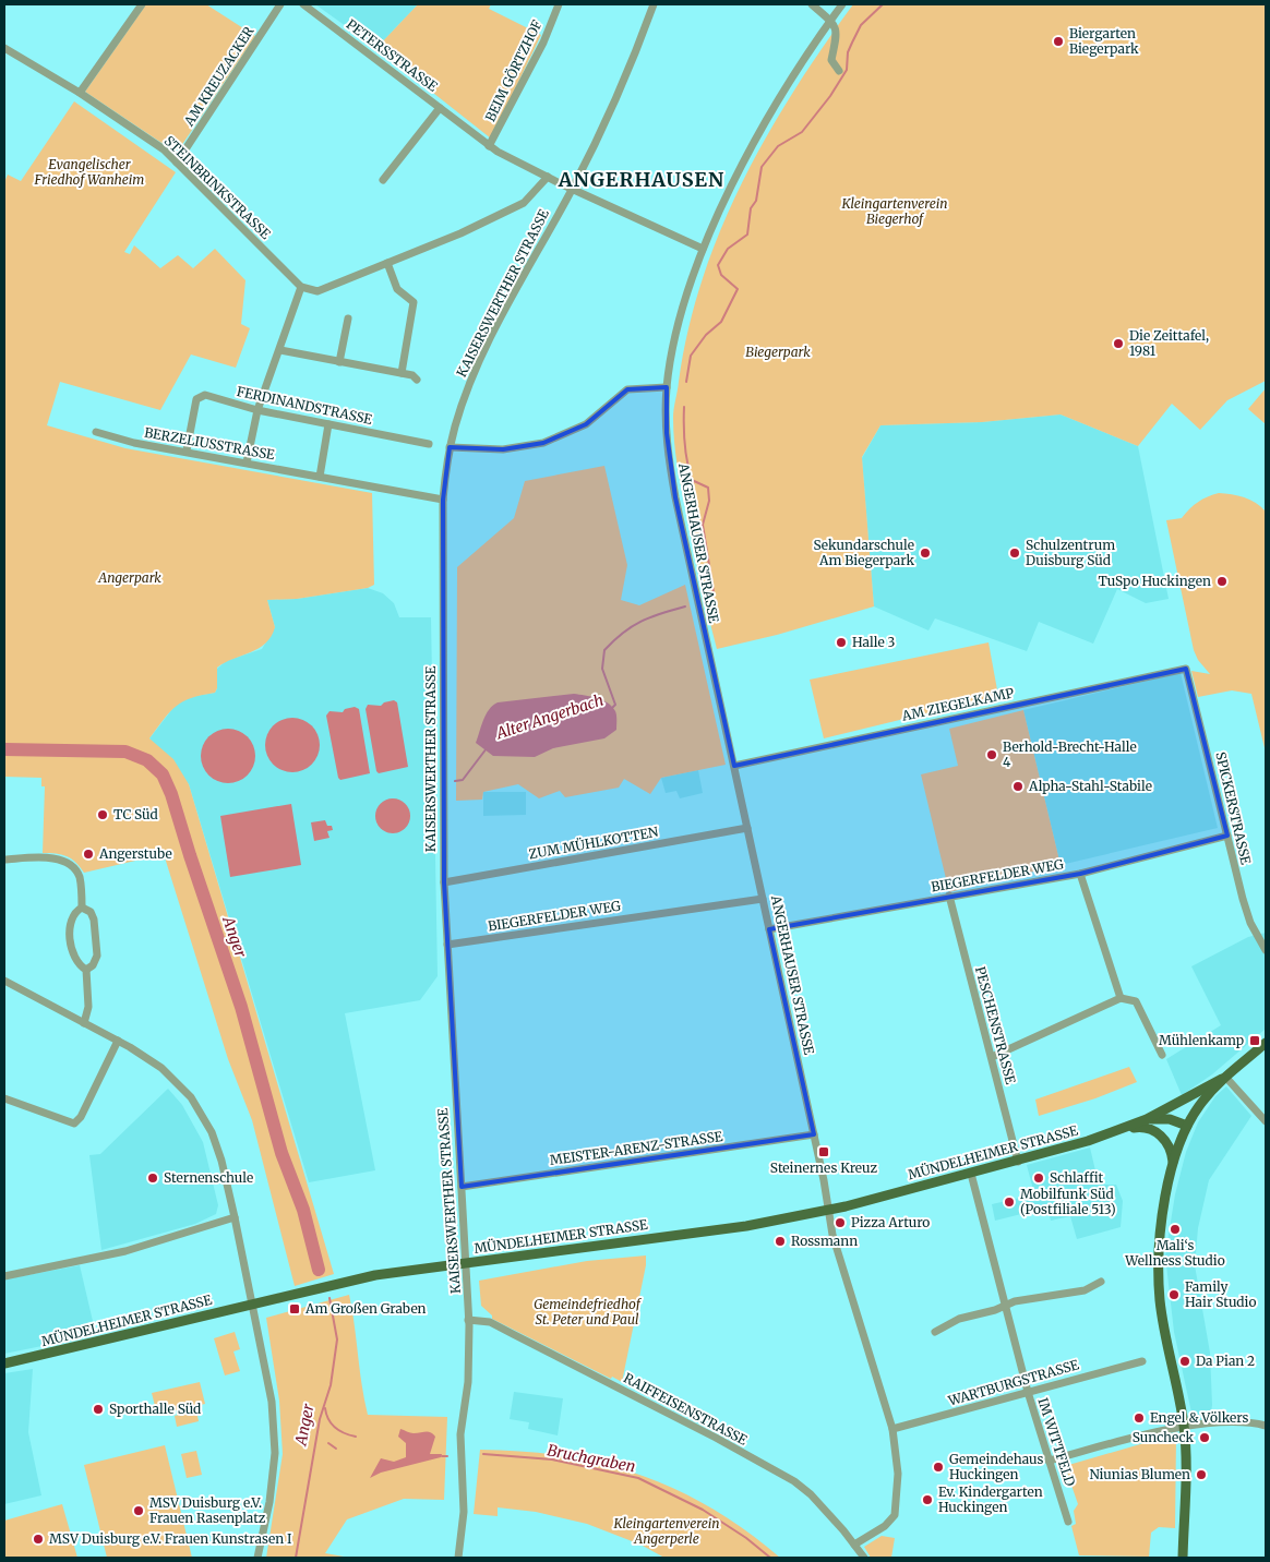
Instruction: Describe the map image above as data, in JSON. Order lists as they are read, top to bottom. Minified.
{"streets":{"main road":["MÜNDELHEIMER STRASSE"],"street":["PETERSSTRASSE","BEIM GÖRTZHOF","AM KREUZACKER","STEINBRINKSTRASSE","KAISERSWERTHER STRASSE","FERDINANDSTRASSE","BERZELIUSSTRASSE","ANGERHAUSER STRASSE","AM ZIEGELKAMP","SPICKERSTRASSE","ZUM MÜHLKOTTEN","BIEGERFELDER WEG","PESCHENSTRASSE","MEISTER-ARENZ-STRASSE","WARTBURGSTRASSE","RAIFFEISENSTRASSE","IM WITTFELD"]},"crossings":[["PETERSSTRASSE","BEIM GÖRTZHOF"],["PETERSSTRASSE","KAISERSWERTHER STRASSE"],["PETERSSTRASSE","ANGERHAUSER STRASSE"],["AM KREUZACKER","STEINBRINKSTRASSE"],["KAISERSWERTHER STRASSE","BERZELIUSSTRASSE"],["KAISERSWERTHER STRASSE","ZUM MÜHLKOTTEN"],["KAISERSWERTHER STRASSE","BIEGERFELDER WEG"],["KAISERSWERTHER STRASSE","MEISTER-ARENZ-STRASSE"],["KAISERSWERTHER STRASSE","MÜNDELHEIMER STRASSE"],["KAISERSWERTHER STRASSE","RAIFFEISENSTRASSE"],["FERDINANDSTRASSE","BERZELIUSSTRASSE"],["ANGERHAUSER STRASSE","AM ZIEGELKAMP"],["ANGERHAUSER STRASSE","ZUM MÜHLKOTTEN"],["ANGERHAUSER STRASSE","BIEGERFELDER WEG"],["ANGERHAUSER STRASSE","MEISTER-ARENZ-STRASSE"],["ANGERHAUSER STRASSE","MÜNDELHEIMER STRASSE"],["ANGERHAUSER STRASSE","WARTBURGSTRASSE"],["ANGERHAUSER STRASSE","RAIFFEISENSTRASSE"],["AM ZIEGELKAMP","SPICKERSTRASSE"],["SPICKERSTRASSE","BIEGERFELDER WEG"],["BIEGERFELDER WEG","PESCHENSTRASSE"],["PESCHENSTRASSE","MÜNDELHEIMER STRASSE"],["MÜNDELHEIMER STRASSE","IM WITTFELD"],["WARTBURGSTRASSE","IM WITTFELD"]],"districts":["ANGERHAUSEN"],"water":["Alter Angerbach","Anger","Bruchgraben"],"parks":["Evangelischer Friedhof Wanheim","Kleingartenverein Biegerhof","Biegerpark","Angerpark","Gemeindefriedhof St. Peter und Paul","Kleingartenverein Angerperle"],"places":{"other":["Biergarten Biegerpark","Die Zeittafel, 1981","Sekundarschule Am Biegerpark","Schulzentrum Duisburg Süd","TuSpo Huckingen","Halle 3","Berhold-Brecht-Halle 4","Alpha-Stahl-Stabile","TC Süd","Angerstube","Sternenschule","Schlaffit","Mobilfunk Süd (Postfiliale 513)","Pizza Arturo","Mali‘s Wellness Studio","Rossmann","Family Hair Studio","Da Pian 2","Sporthalle Süd","Engel & Völkers","Suncheck","Gemeindehaus Huckingen","Niunias Blumen","Ev. Kindergarten Huckingen","MSV Duisburg e.V. Frauen Rasenplatz","MSV Duisburg e.V. Frauen Kunstrasen I"],"transit":["Mühlenkamp","Steinernes Kreuz","Am Großen Graben"]}}
